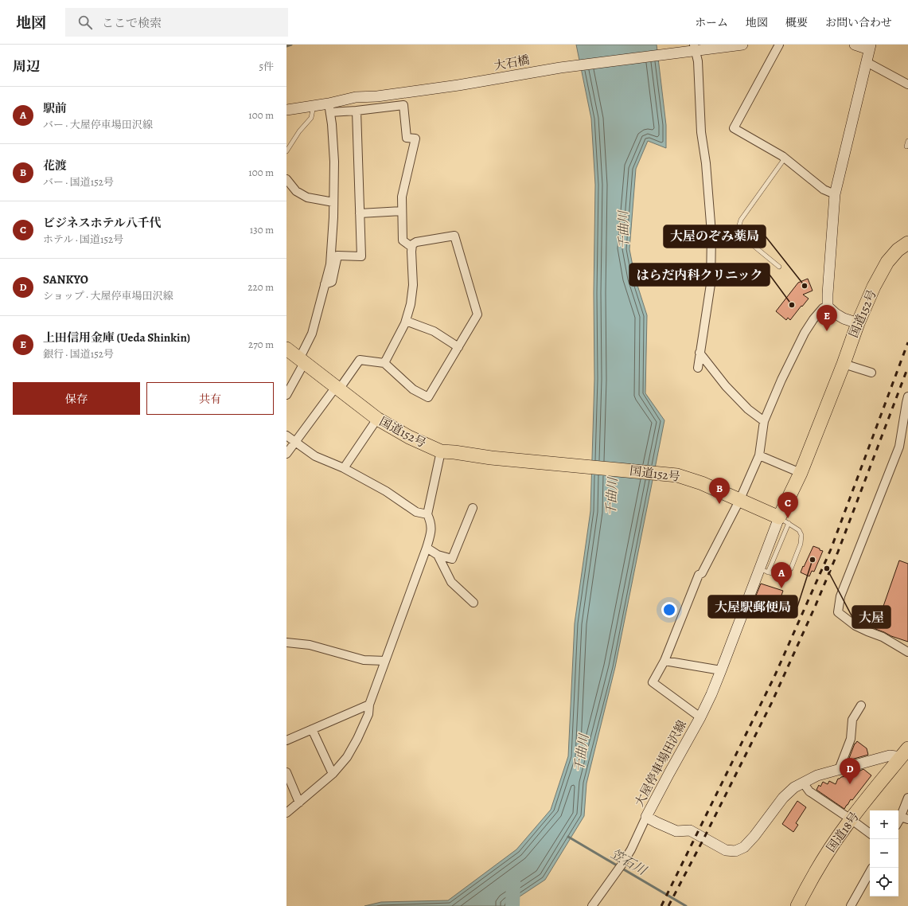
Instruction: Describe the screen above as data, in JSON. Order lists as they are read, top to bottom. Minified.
{"streets":{"highway":["国道152号","国道18号"],"street":["大石橋","大屋停車場田沢線"]},"crossings":[["国道152号","大屋停車場田沢線"],["大屋停車場田沢線","国道18号"]],"water":["千曲川","笠石川"],"places":["大屋のぞみ薬局","はらだ内科クリニック","大屋駅郵便局","大屋"],"page":{"header":"地図","search":"ここで検索","nav":["ホーム","地図","概要","お問い合わせ"],"heading":["周辺","5件"],"list":[{"mark":"A","name":"駅前","note":"バー · 大屋停車場田沢線","value":"100 m"},{"mark":"B","name":"花渡","note":"バー · 国道152号","value":"100 m"},{"mark":"C","name":"ビジネスホテル八千代","note":"ホテル · 国道152号","value":"130 m"},{"mark":"D","name":"SANKYO","note":"ショップ · 大屋停車場田沢線","value":"220 m"},{"mark":"E","name":"上田信用金庫 (Ueda Shinkin)","note":"銀行 · 国道152号","value":"270 m"}],"pins":["E","B","C","A","D"],"buttons":["保存","共有"],"map_buttons":["+","−"]}}
